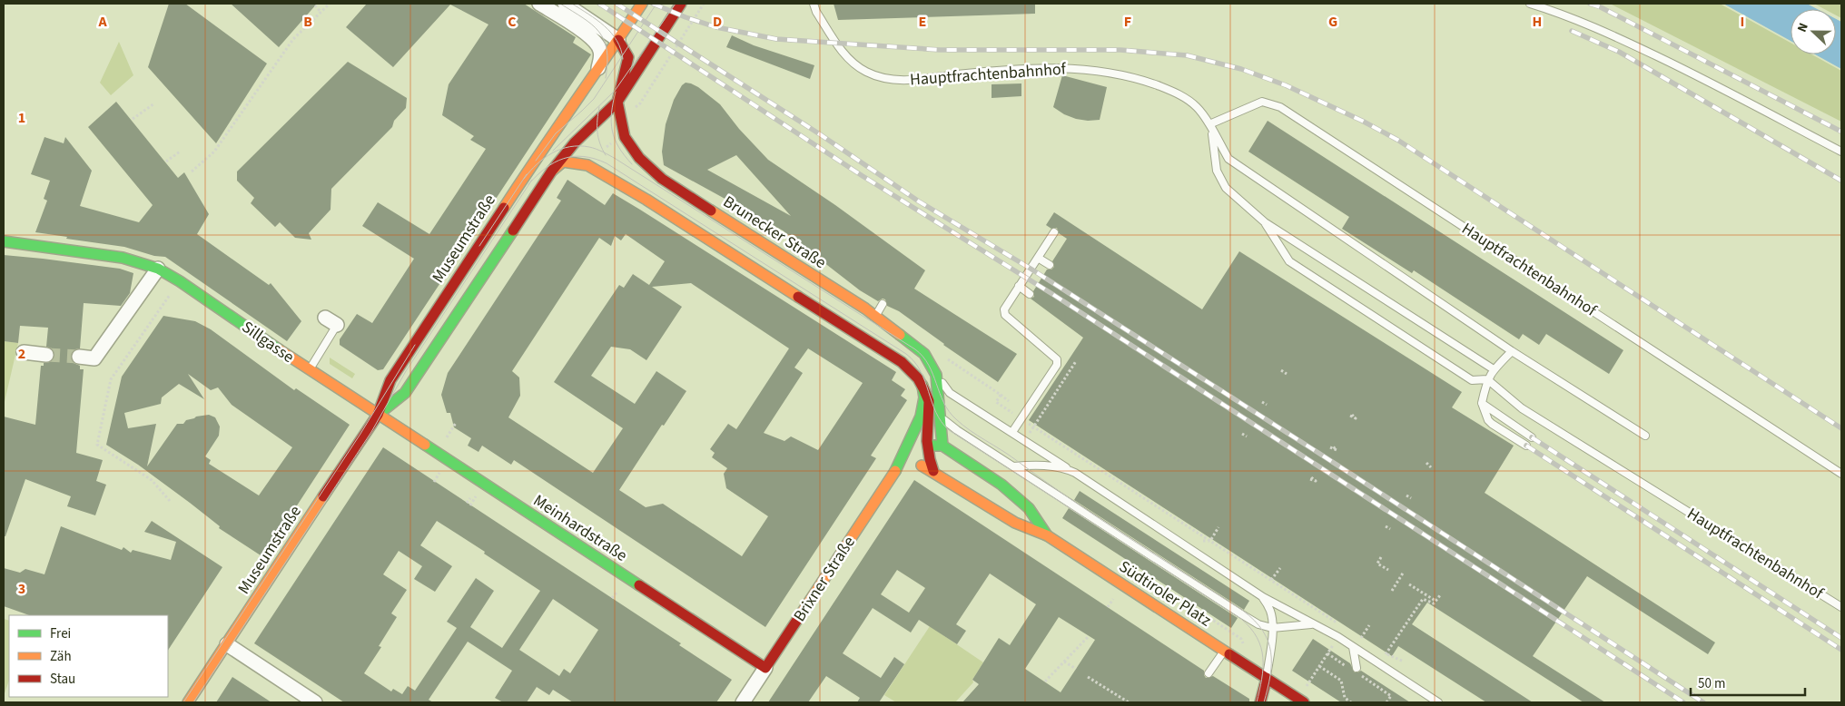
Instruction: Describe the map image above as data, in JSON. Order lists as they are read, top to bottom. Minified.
{"streets":{"street":["Brunecker Straße","Museumstraße","Sillgasse","Meinhardstraße","Brixner Straße","Südtiroler Platz"],"lane":["Hauptfrachtenbahnhof"]},"crossings":[["Brunecker Straße","Museumstraße"],["Museumstraße","Sillgasse"],["Museumstraße","Meinhardstraße"],["Sillgasse","Meinhardstraße"],["Meinhardstraße","Brixner Straße"],["Brixner Straße","Südtiroler Platz"]],"legend":["Frei","Zäh","Stau"],"scale_bar":"50 m","north":"left","grid":{"columns":["A","B","C","D","E","F","G","H","I"],"rows":["1","2","3"]}}
